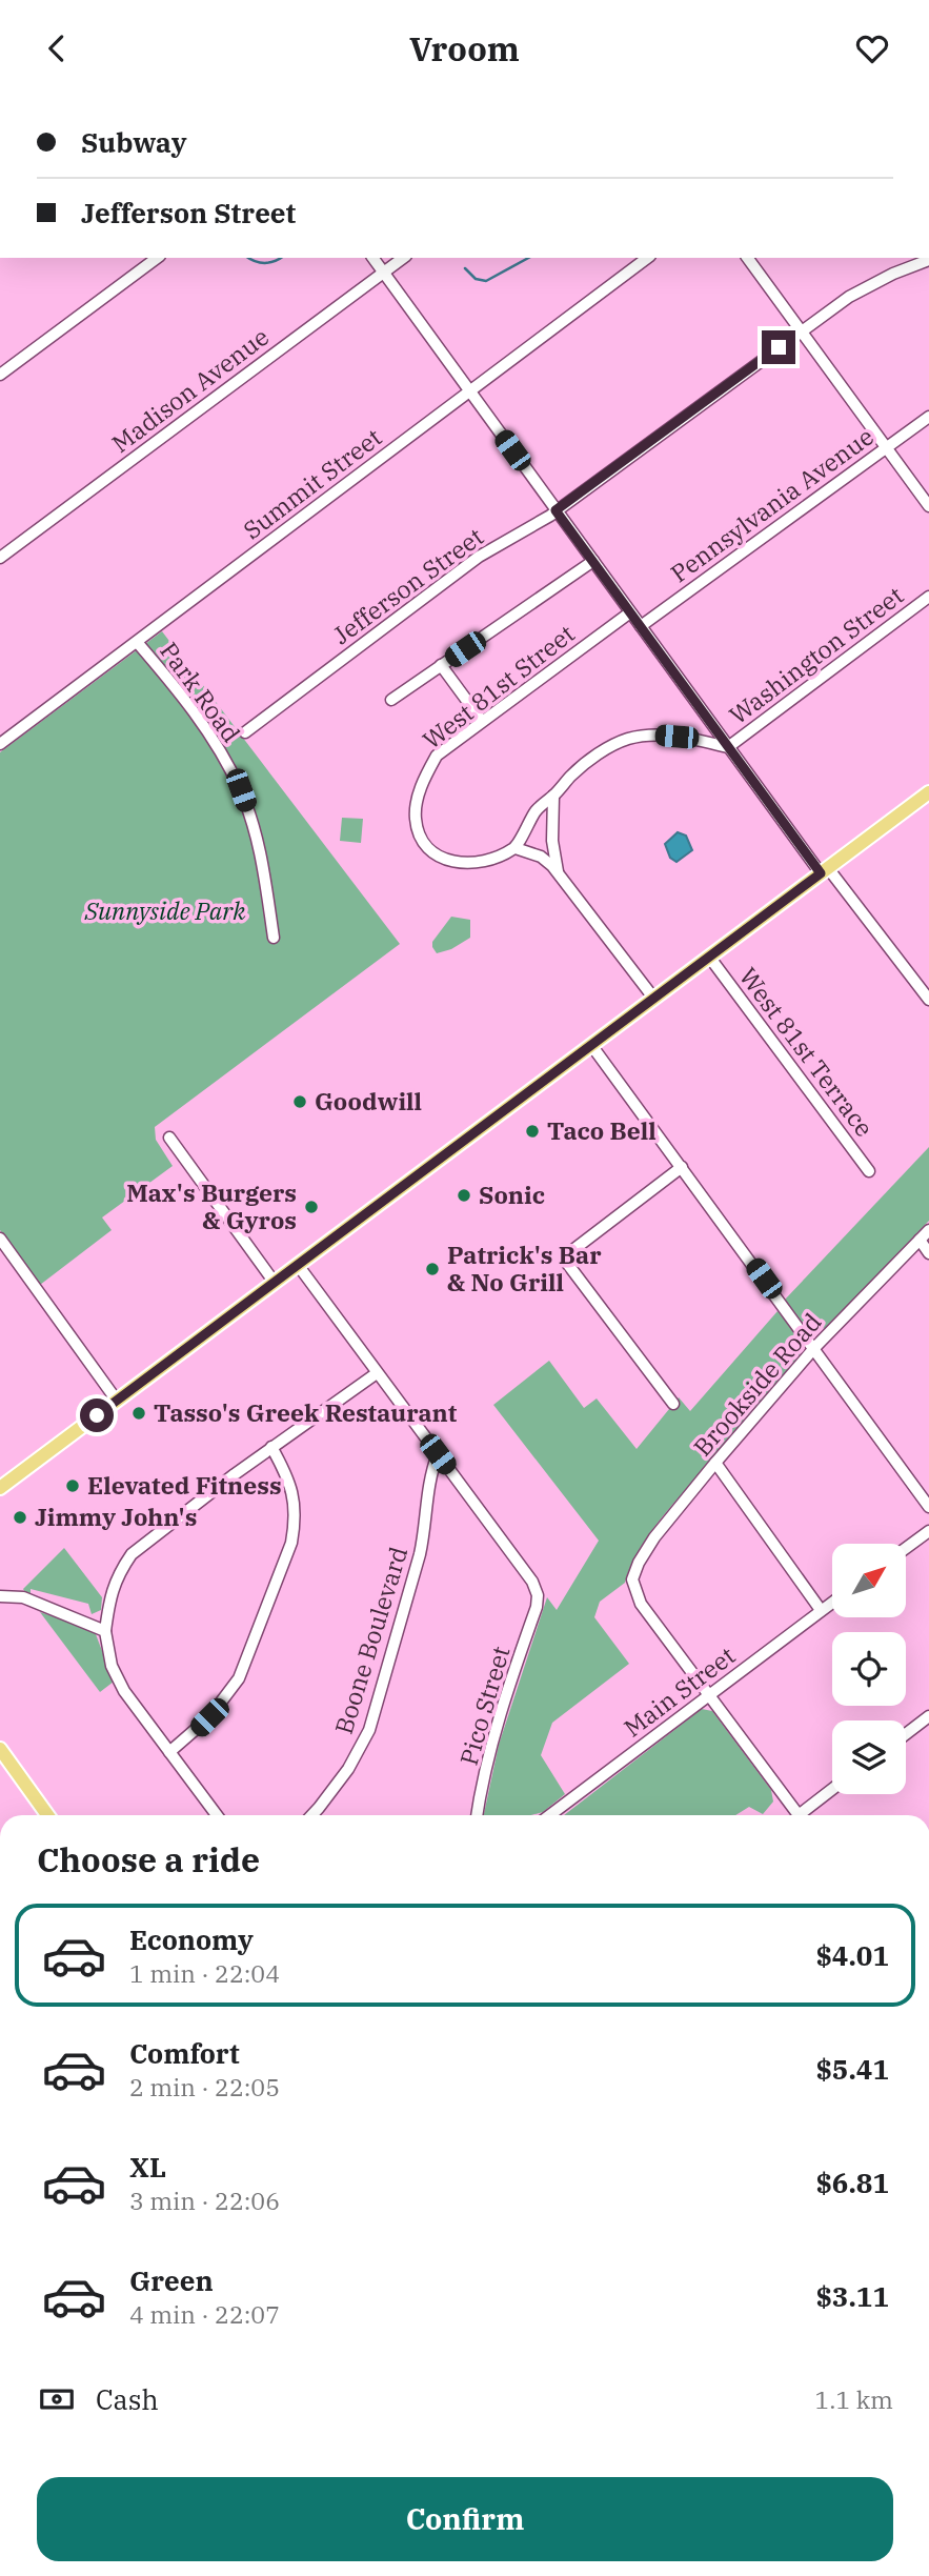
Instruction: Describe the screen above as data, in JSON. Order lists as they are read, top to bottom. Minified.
{"streets":{"street":["Madison Avenue","Summit Street","Pennsylvania Avenue","Jefferson Street","Washington Street","West 81st Street","Park Road","West 81st Terrace","Brookside Road","Boone Boulevard","Main Street","Pico Street"]},"crossings":[["Summit Street","Park Road"],["Washington Street","West 81st Terrace"],["Brookside Road","Main Street"],["Boone Boulevard","Pico Street"]],"parks":["Sunnyside Park"],"places":["Goodwill","Taco Bell","Sonic","Max's Burgers & Gyros","Patrick's Bar & No Grill","Tasso's Greek Restaurant","Elevated Fitness","Jimmy John's"],"north":"top right","page":{"header":"Vroom","banner":["Subway","Jefferson Street"],"heading":"Choose a ride","list":[{"name":"Economy","note":"1 min · 22:04","value":"$4.01"},{"name":"Comfort","note":"2 min · 22:05","value":"$5.41"},{"name":"XL","note":"3 min · 22:06","value":"$6.81"},{"name":"Green","note":"4 min · 22:07","value":"$3.11"}],"pay":["Cash","1.1 km"],"buttons":"Confirm"}}
